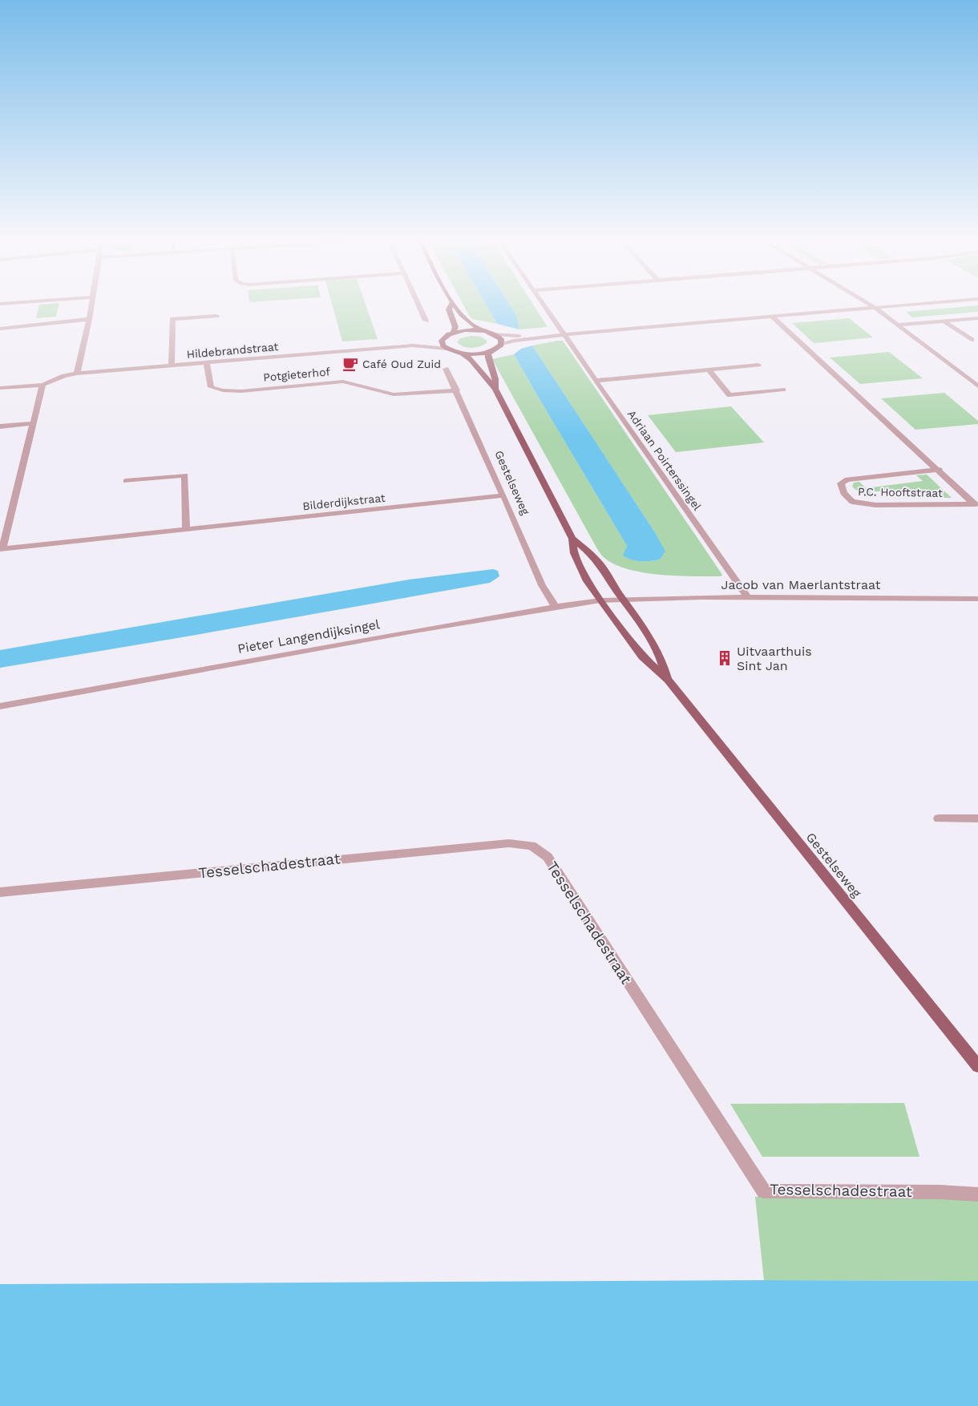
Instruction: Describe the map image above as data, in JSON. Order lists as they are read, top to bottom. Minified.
{"streets":{"main road":["Gestelseweg"],"street":["Hildebrandstraat","Potgieterhof","Adriaan Poirterssingel","P.C. Hooftstraat","Bilderdijkstraat","Jacob van Maerlantstraat","Pieter Langendijksingel","Tesselschadestraat"]},"crossings":[["Hildebrandstraat","Potgieterhof"],["Potgieterhof","Gestelseweg"],["Adriaan Poirterssingel","Jacob van Maerlantstraat"],["Gestelseweg","Bilderdijkstraat"],["Gestelseweg","Jacob van Maerlantstraat"],["Gestelseweg","Pieter Langendijksingel"],["Jacob van Maerlantstraat","Pieter Langendijksingel"]],"places":{"cafe":["Café Oud Zuid"],"building":["Uitvaarthuis Sint Jan"]}}
